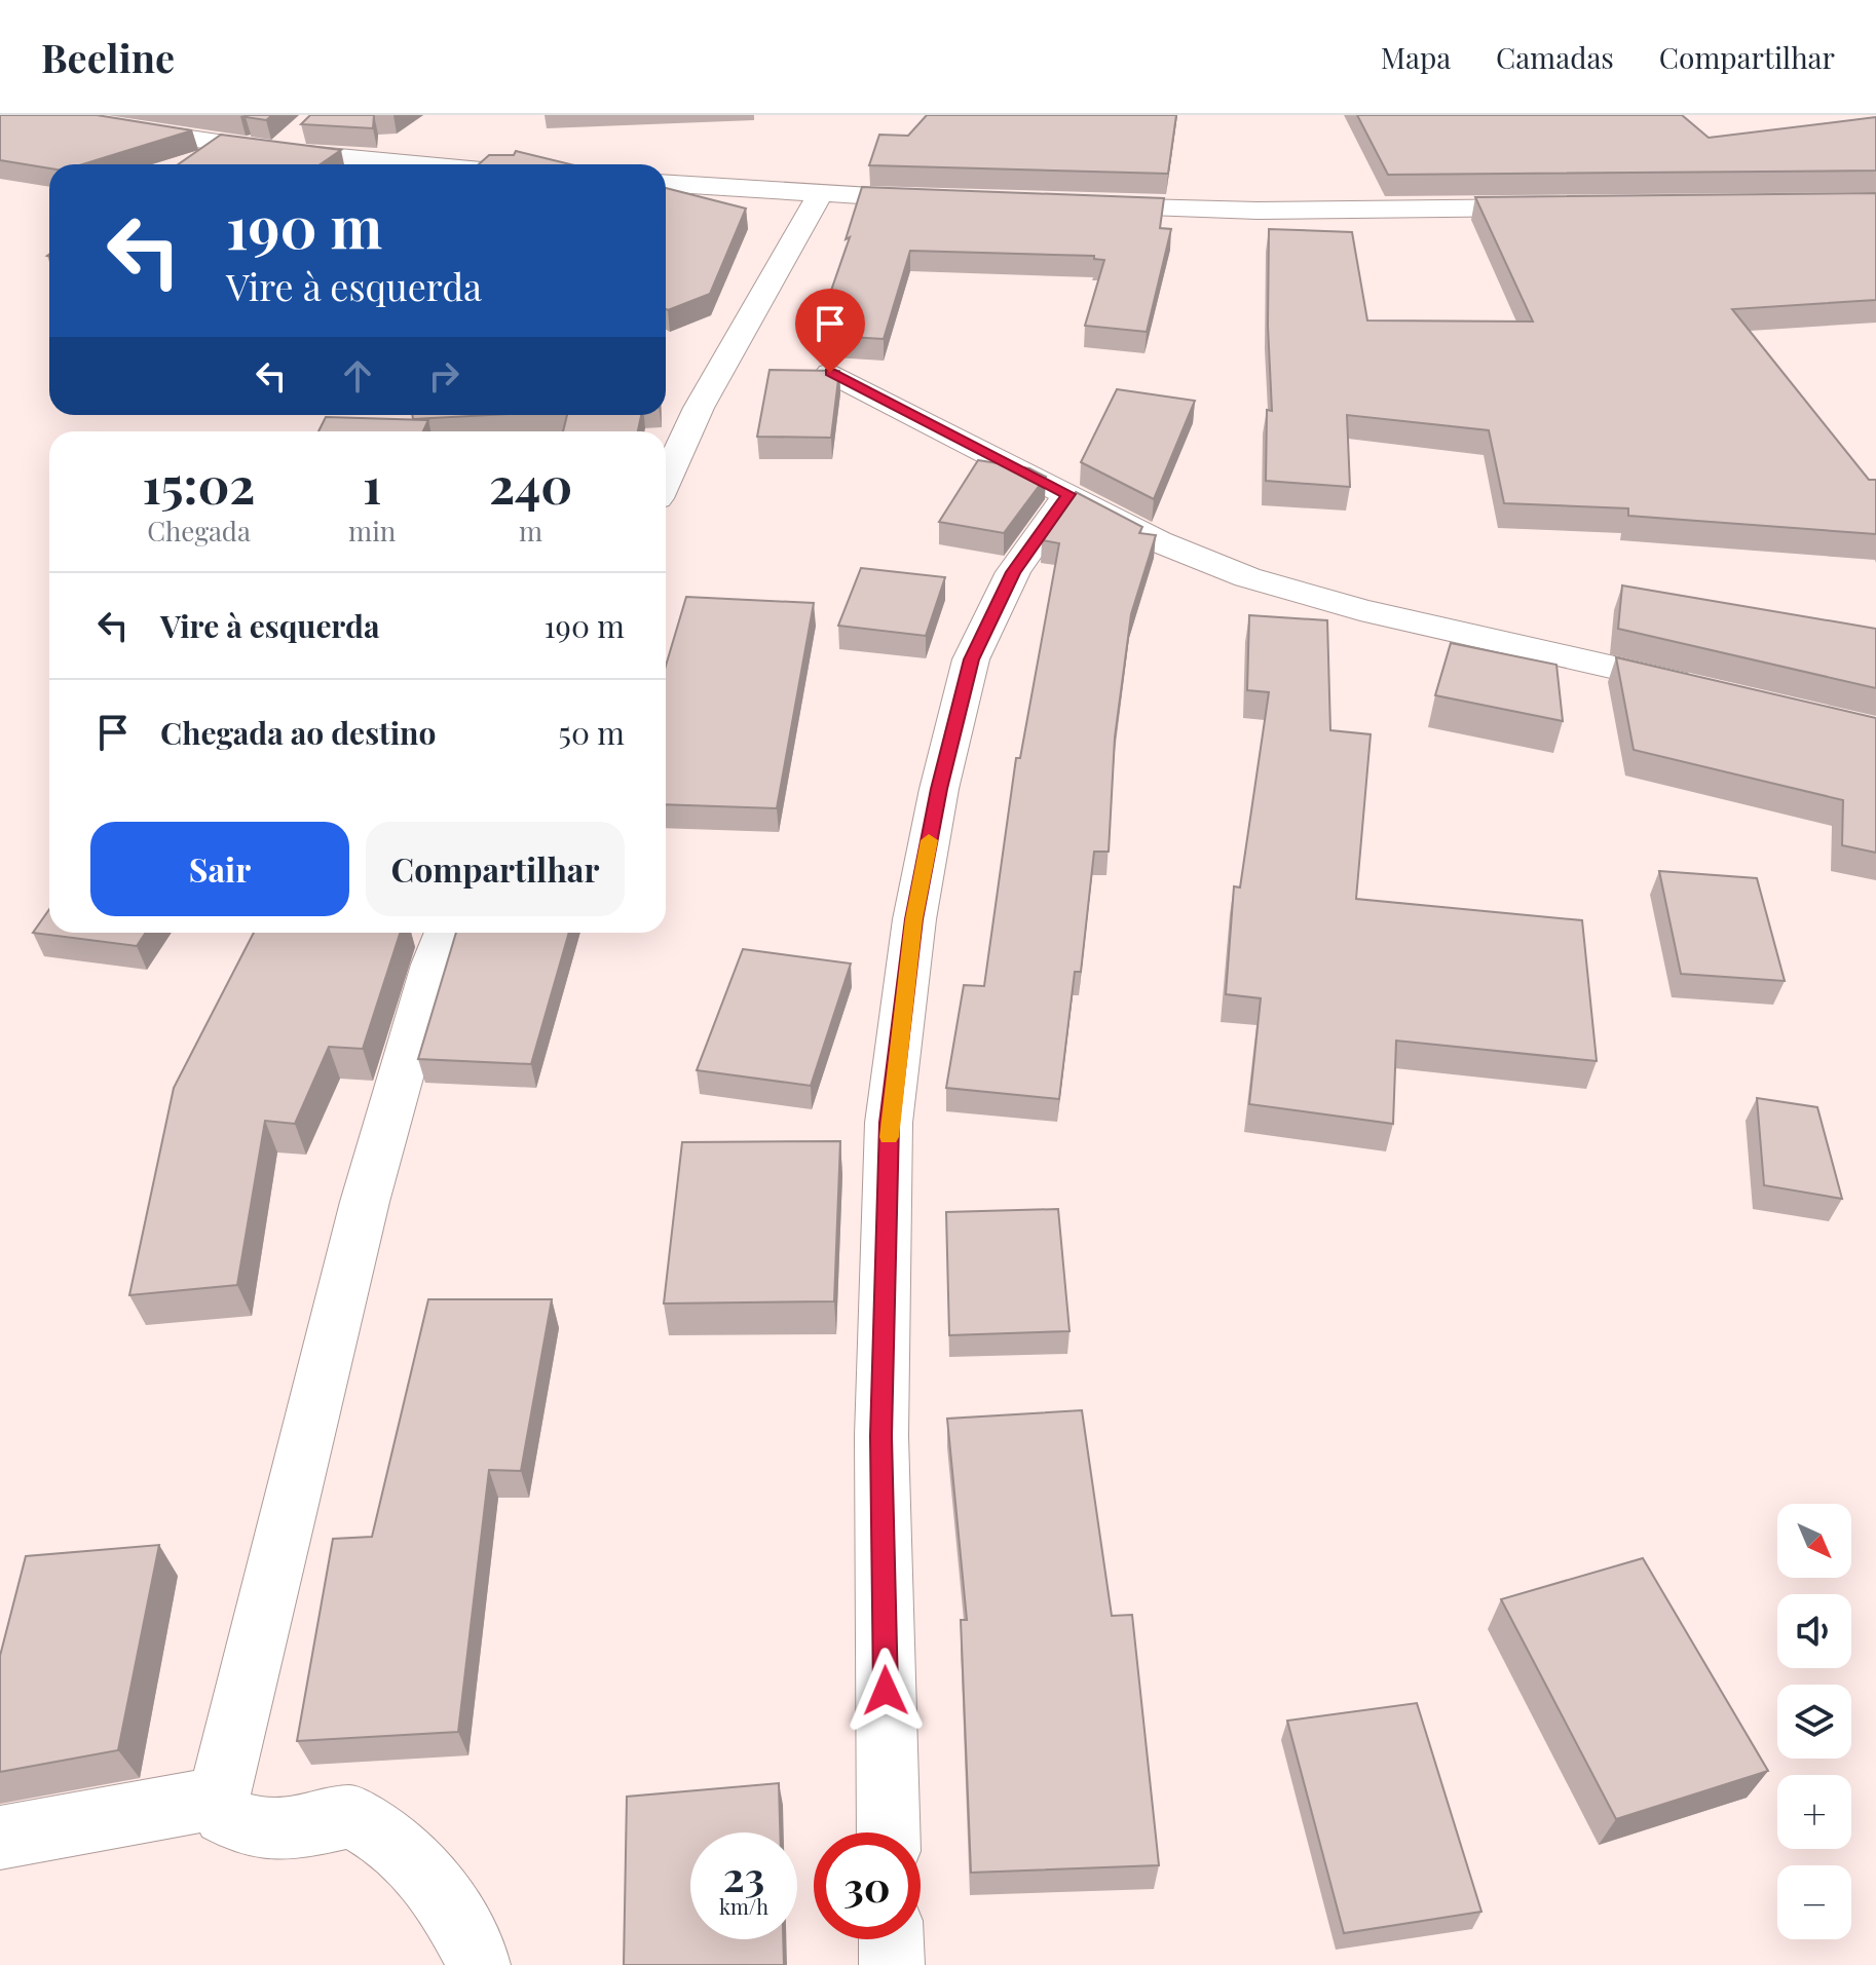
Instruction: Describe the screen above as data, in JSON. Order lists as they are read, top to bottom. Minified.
{"north":"bottom right","page":{"header":"Beeline","nav":["Mapa","Camadas","Compartilhar"],"turn":["190 m","Vire à esquerda"],"eta":["15:02","Chegada","1","min","240","m"],"list":[{"name":"Vire à esquerda","value":"190 m"},{"name":"Chegada ao destino","value":"50 m"}],"buttons":["Sair","Compartilhar"],"map_buttons":["+","−"],"speed":"23 km/h","limit":"30"}}
